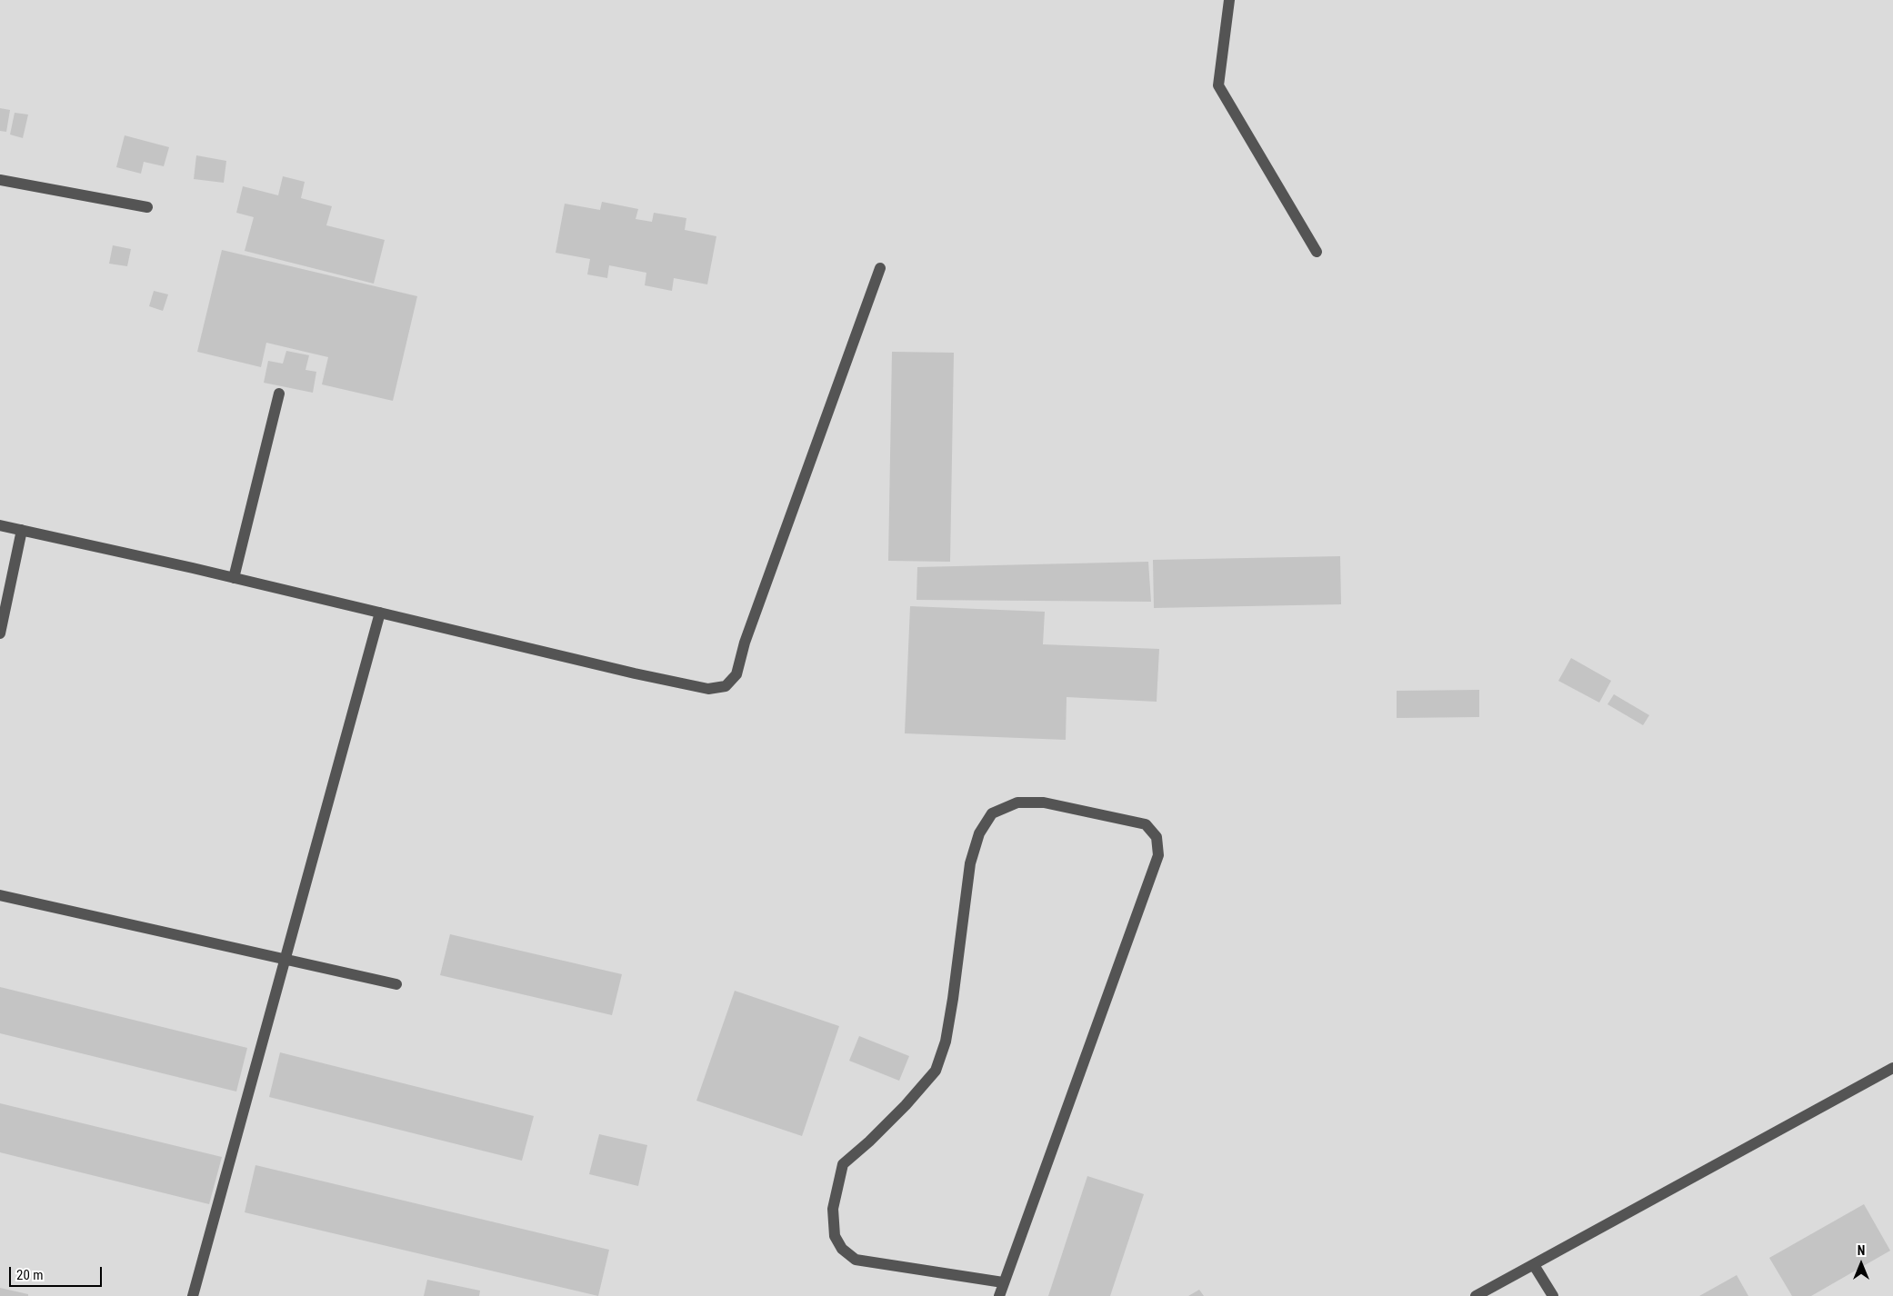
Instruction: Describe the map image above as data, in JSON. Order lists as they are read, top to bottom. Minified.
{"scale_bar":"20 m","north":"top"}
